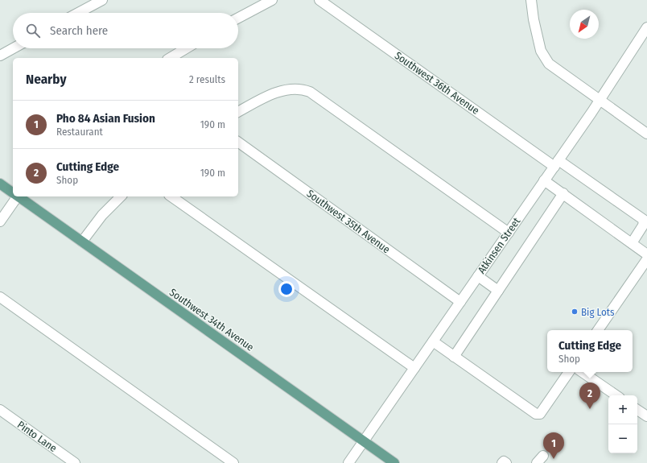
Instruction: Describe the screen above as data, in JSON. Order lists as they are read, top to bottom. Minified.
{"streets":{"main road":["Southwest 34th Avenue"],"street":["Southwest 36th Avenue","Southwest 35th Avenue","Atkinsen Street","Pinto Lane"]},"crossings":[["Southwest 36th Avenue","Atkinsen Street"],["Southwest 35th Avenue","Atkinsen Street"],["Atkinsen Street","Southwest 34th Avenue"]],"places":["Big Lots"],"north":"bottom left","page":{"search":"Search here","heading":["Nearby","2 results"],"list":[{"mark":"1","name":"Pho 84 Asian Fusion","note":"Restaurant","value":"190 m"},{"mark":"2","name":"Cutting Edge","note":"Shop","value":"190 m"}],"popup":["Cutting Edge","Shop"],"pins":["2","1"],"map_buttons":["+","−"]}}
